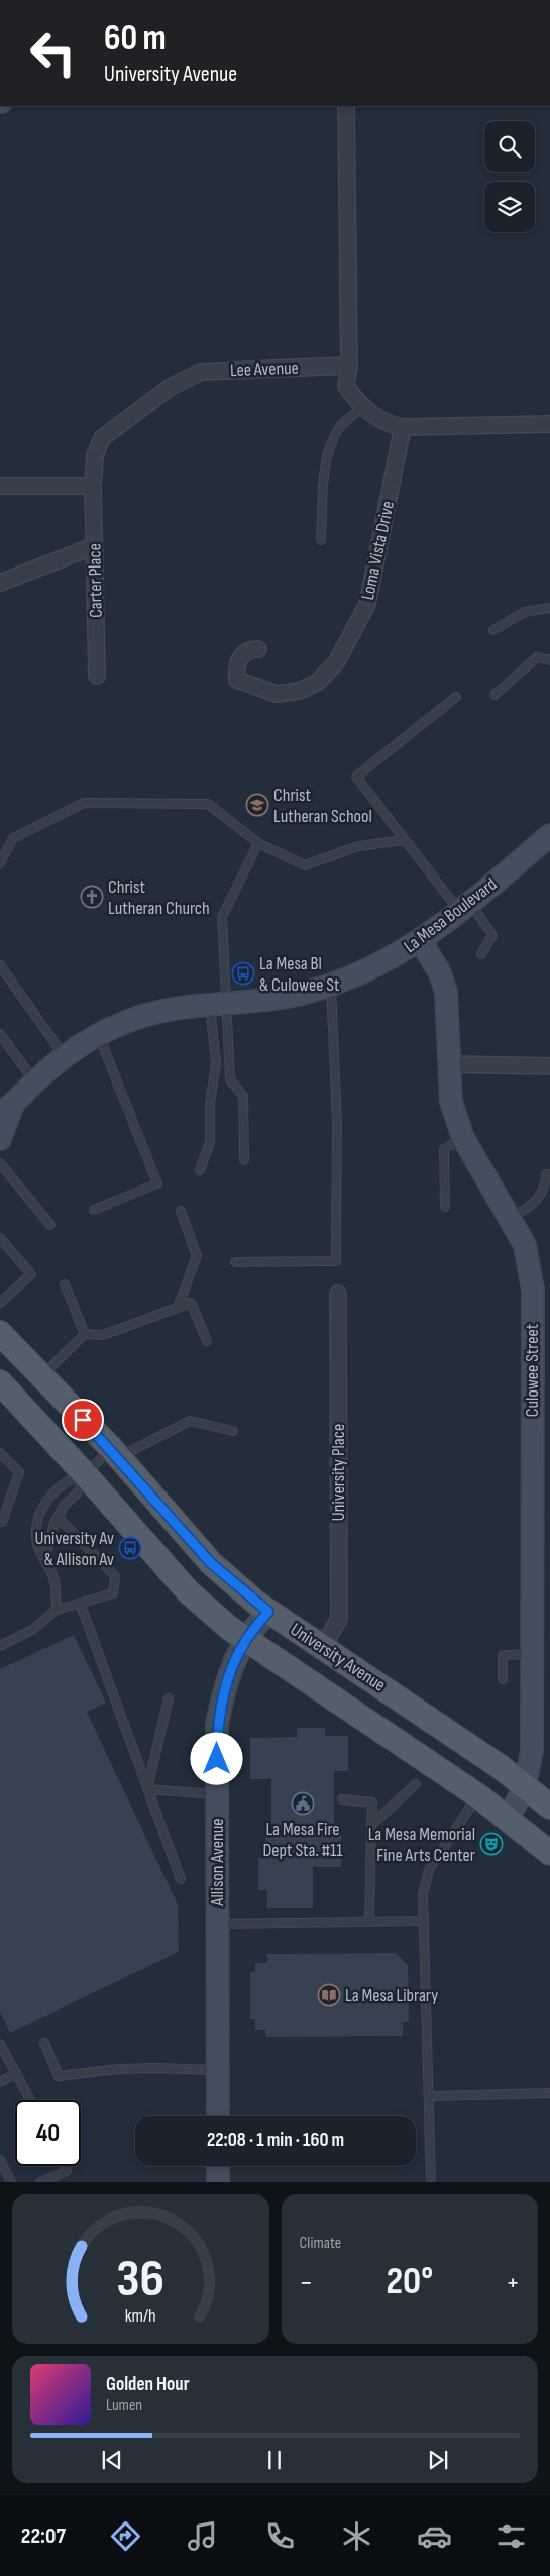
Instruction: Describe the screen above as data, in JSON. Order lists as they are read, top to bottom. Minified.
{"streets":{"main road":["University Avenue"],"street":["Lee Avenue","Loma Vista Drive","Carter Place","La Mesa Boulevard","Culowee Street","University Place","Allison Avenue"]},"crossings":[["Lee Avenue","Carter Place"],["La Mesa Boulevard","Culowee Street"],["Culowee Street","University Avenue"],["University Place","University Avenue"],["University Avenue","Allison Avenue"]],"places":{"school or university":["Christ Lutheran School"],"church":["Christ Lutheran Church"],"bus stop":["La Mesa Bl & Culowee St","University Av & Allison Av"],"public building":["La Mesa Fire Dept Sta. #11"],"theatre":["La Mesa Memorial Fine Arts Center"],"library":["La Mesa Library"]},"page":{"turn":["60 m","University Avenue"],"limit":"40","trip":"22:08 · 1 min · 160 m","tile":"Climate","heat":["−","20°","+"],"song":["Golden Hour","Lumen"],"tabs":"22:07","gauge":["36","km/h"]}}
